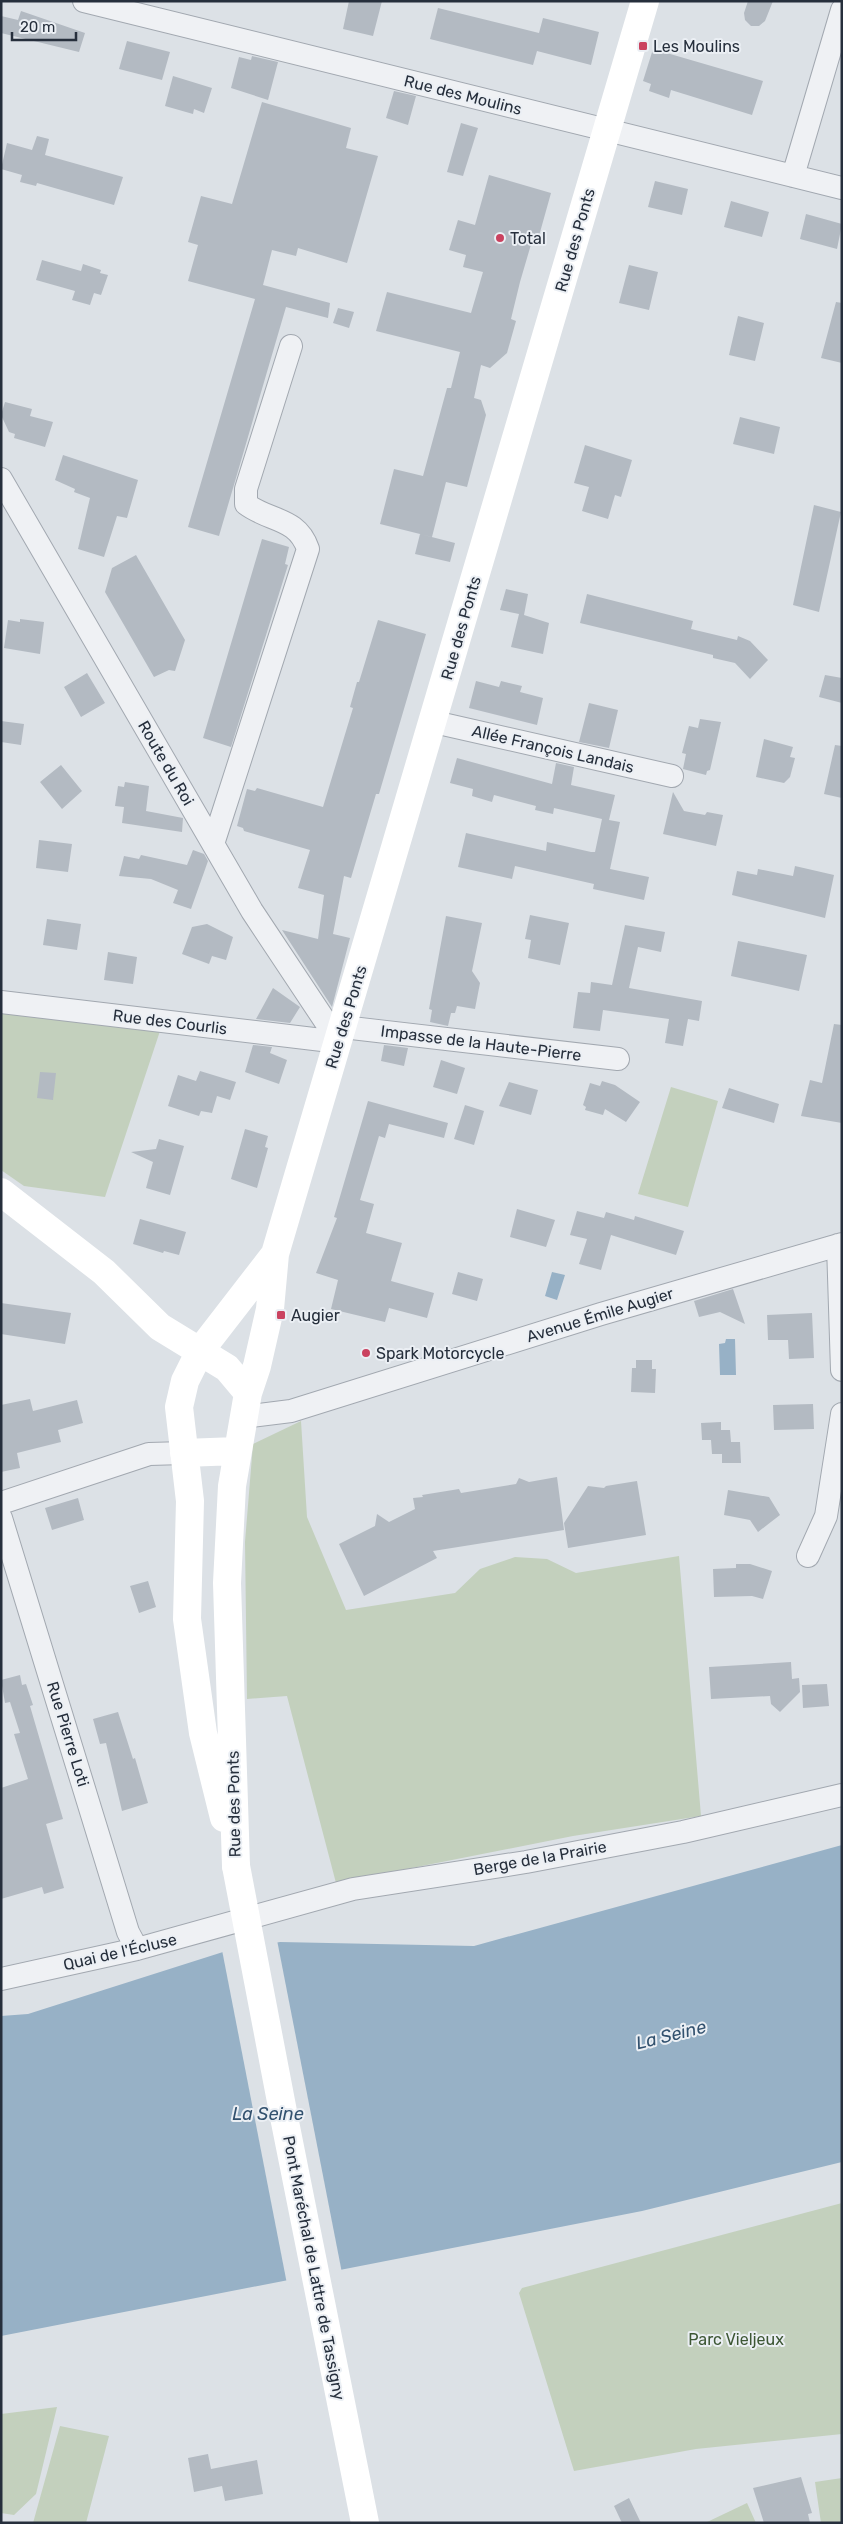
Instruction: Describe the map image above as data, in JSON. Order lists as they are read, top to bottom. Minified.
{"streets":{"main road":["Rue des Ponts","Pont Maréchal de Lattre de Tassigny"],"street":["Rue des Moulins","Allée François Landais","Route du Roi","Rue des Courlis","Impasse de la Haute-Pierre","Avenue Émile Augier","Rue Pierre Loti","Berge de la Prairie","Quai de l'Écluse"]},"crossings":[["Rue des Moulins","Rue des Ponts"],["Rue des Ponts","Allée François Landais"],["Rue des Ponts","Route du Roi"],["Rue des Ponts","Rue des Courlis"],["Rue des Ponts","Impasse de la Haute-Pierre"],["Rue des Ponts","Avenue Émile Augier"],["Rue des Ponts","Pont Maréchal de Lattre de Tassigny"],["Route du Roi","Rue des Courlis"],["Route du Roi","Impasse de la Haute-Pierre"],["Rue des Courlis","Impasse de la Haute-Pierre"],["Rue Pierre Loti","Quai de l'Écluse"],["Berge de la Prairie","Quai de l'Écluse"]],"water":["La Seine"],"parks":["Parc Vieljeux"],"places":{"transit":["Les Moulins","Augier"],"other":["Total","Spark Motorcycle"]},"scale_bar":"20 m"}
